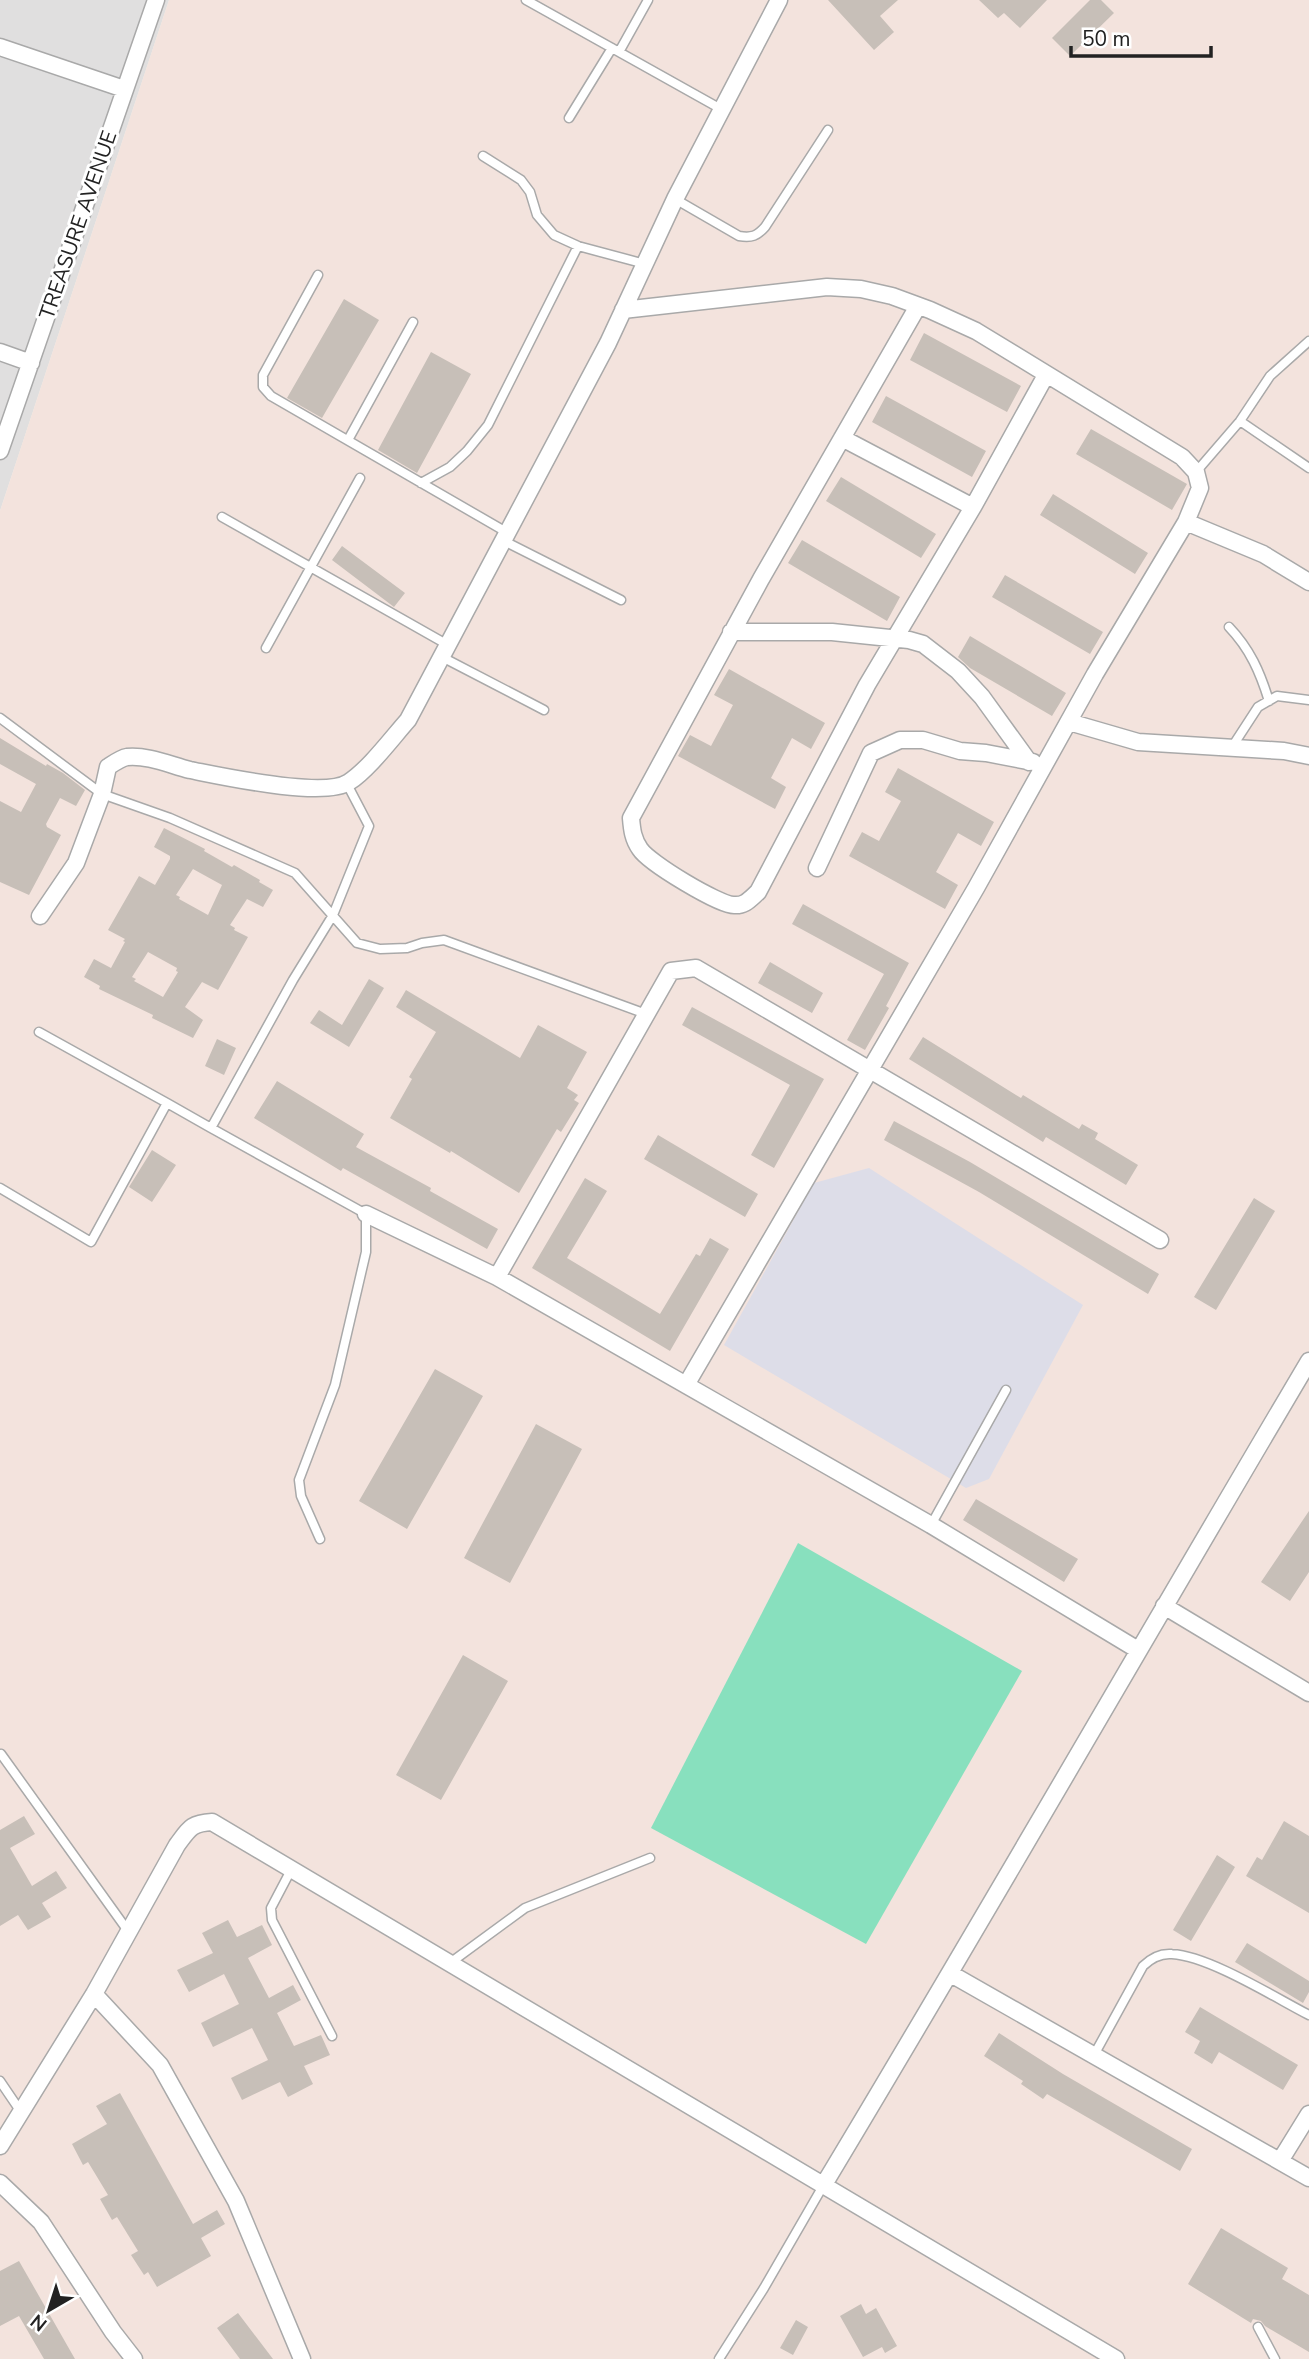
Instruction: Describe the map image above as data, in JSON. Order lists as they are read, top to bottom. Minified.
{"streets":{"street":["TREASURE AVENUE"]},"scale_bar":"50 m","north":"bottom left"}
